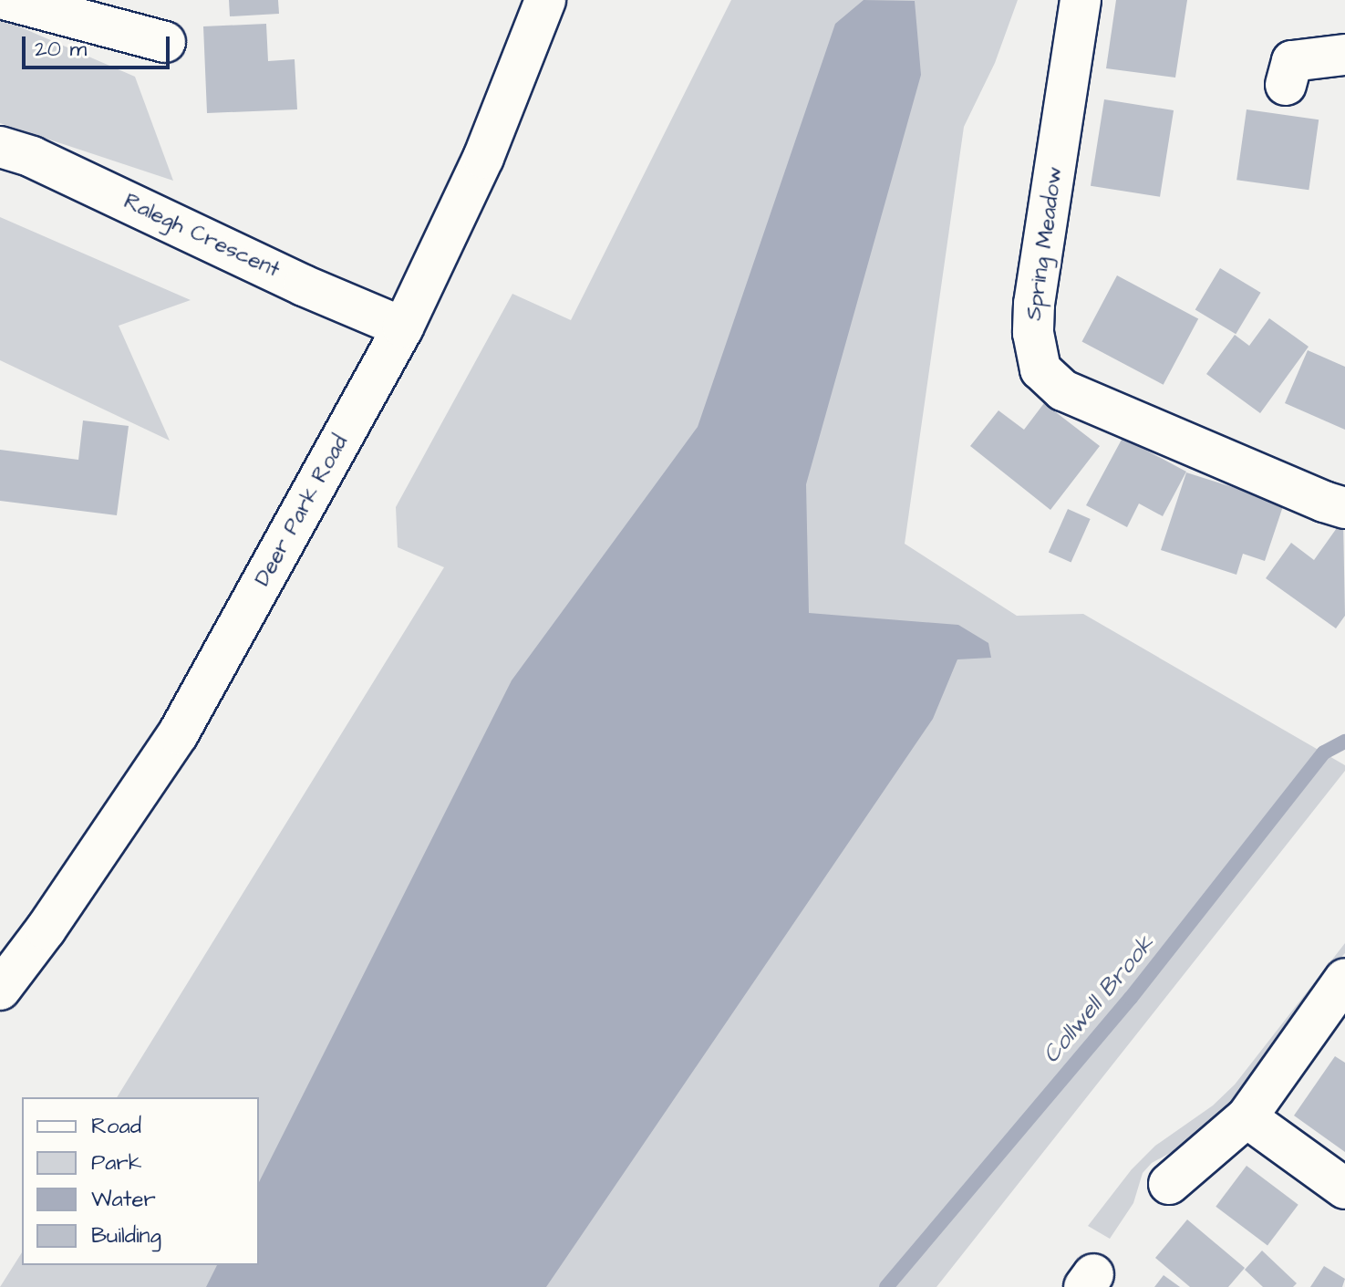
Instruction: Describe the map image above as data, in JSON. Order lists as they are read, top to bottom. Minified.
{"streets":{"street":["Ralegh Crescent","Spring Meadow","Deer Park Road"]},"crossings":[["Ralegh Crescent","Deer Park Road"]],"water":["Collwell Brook"],"legend":["Road","Park","Water","Building"],"scale_bar":"20 m"}
